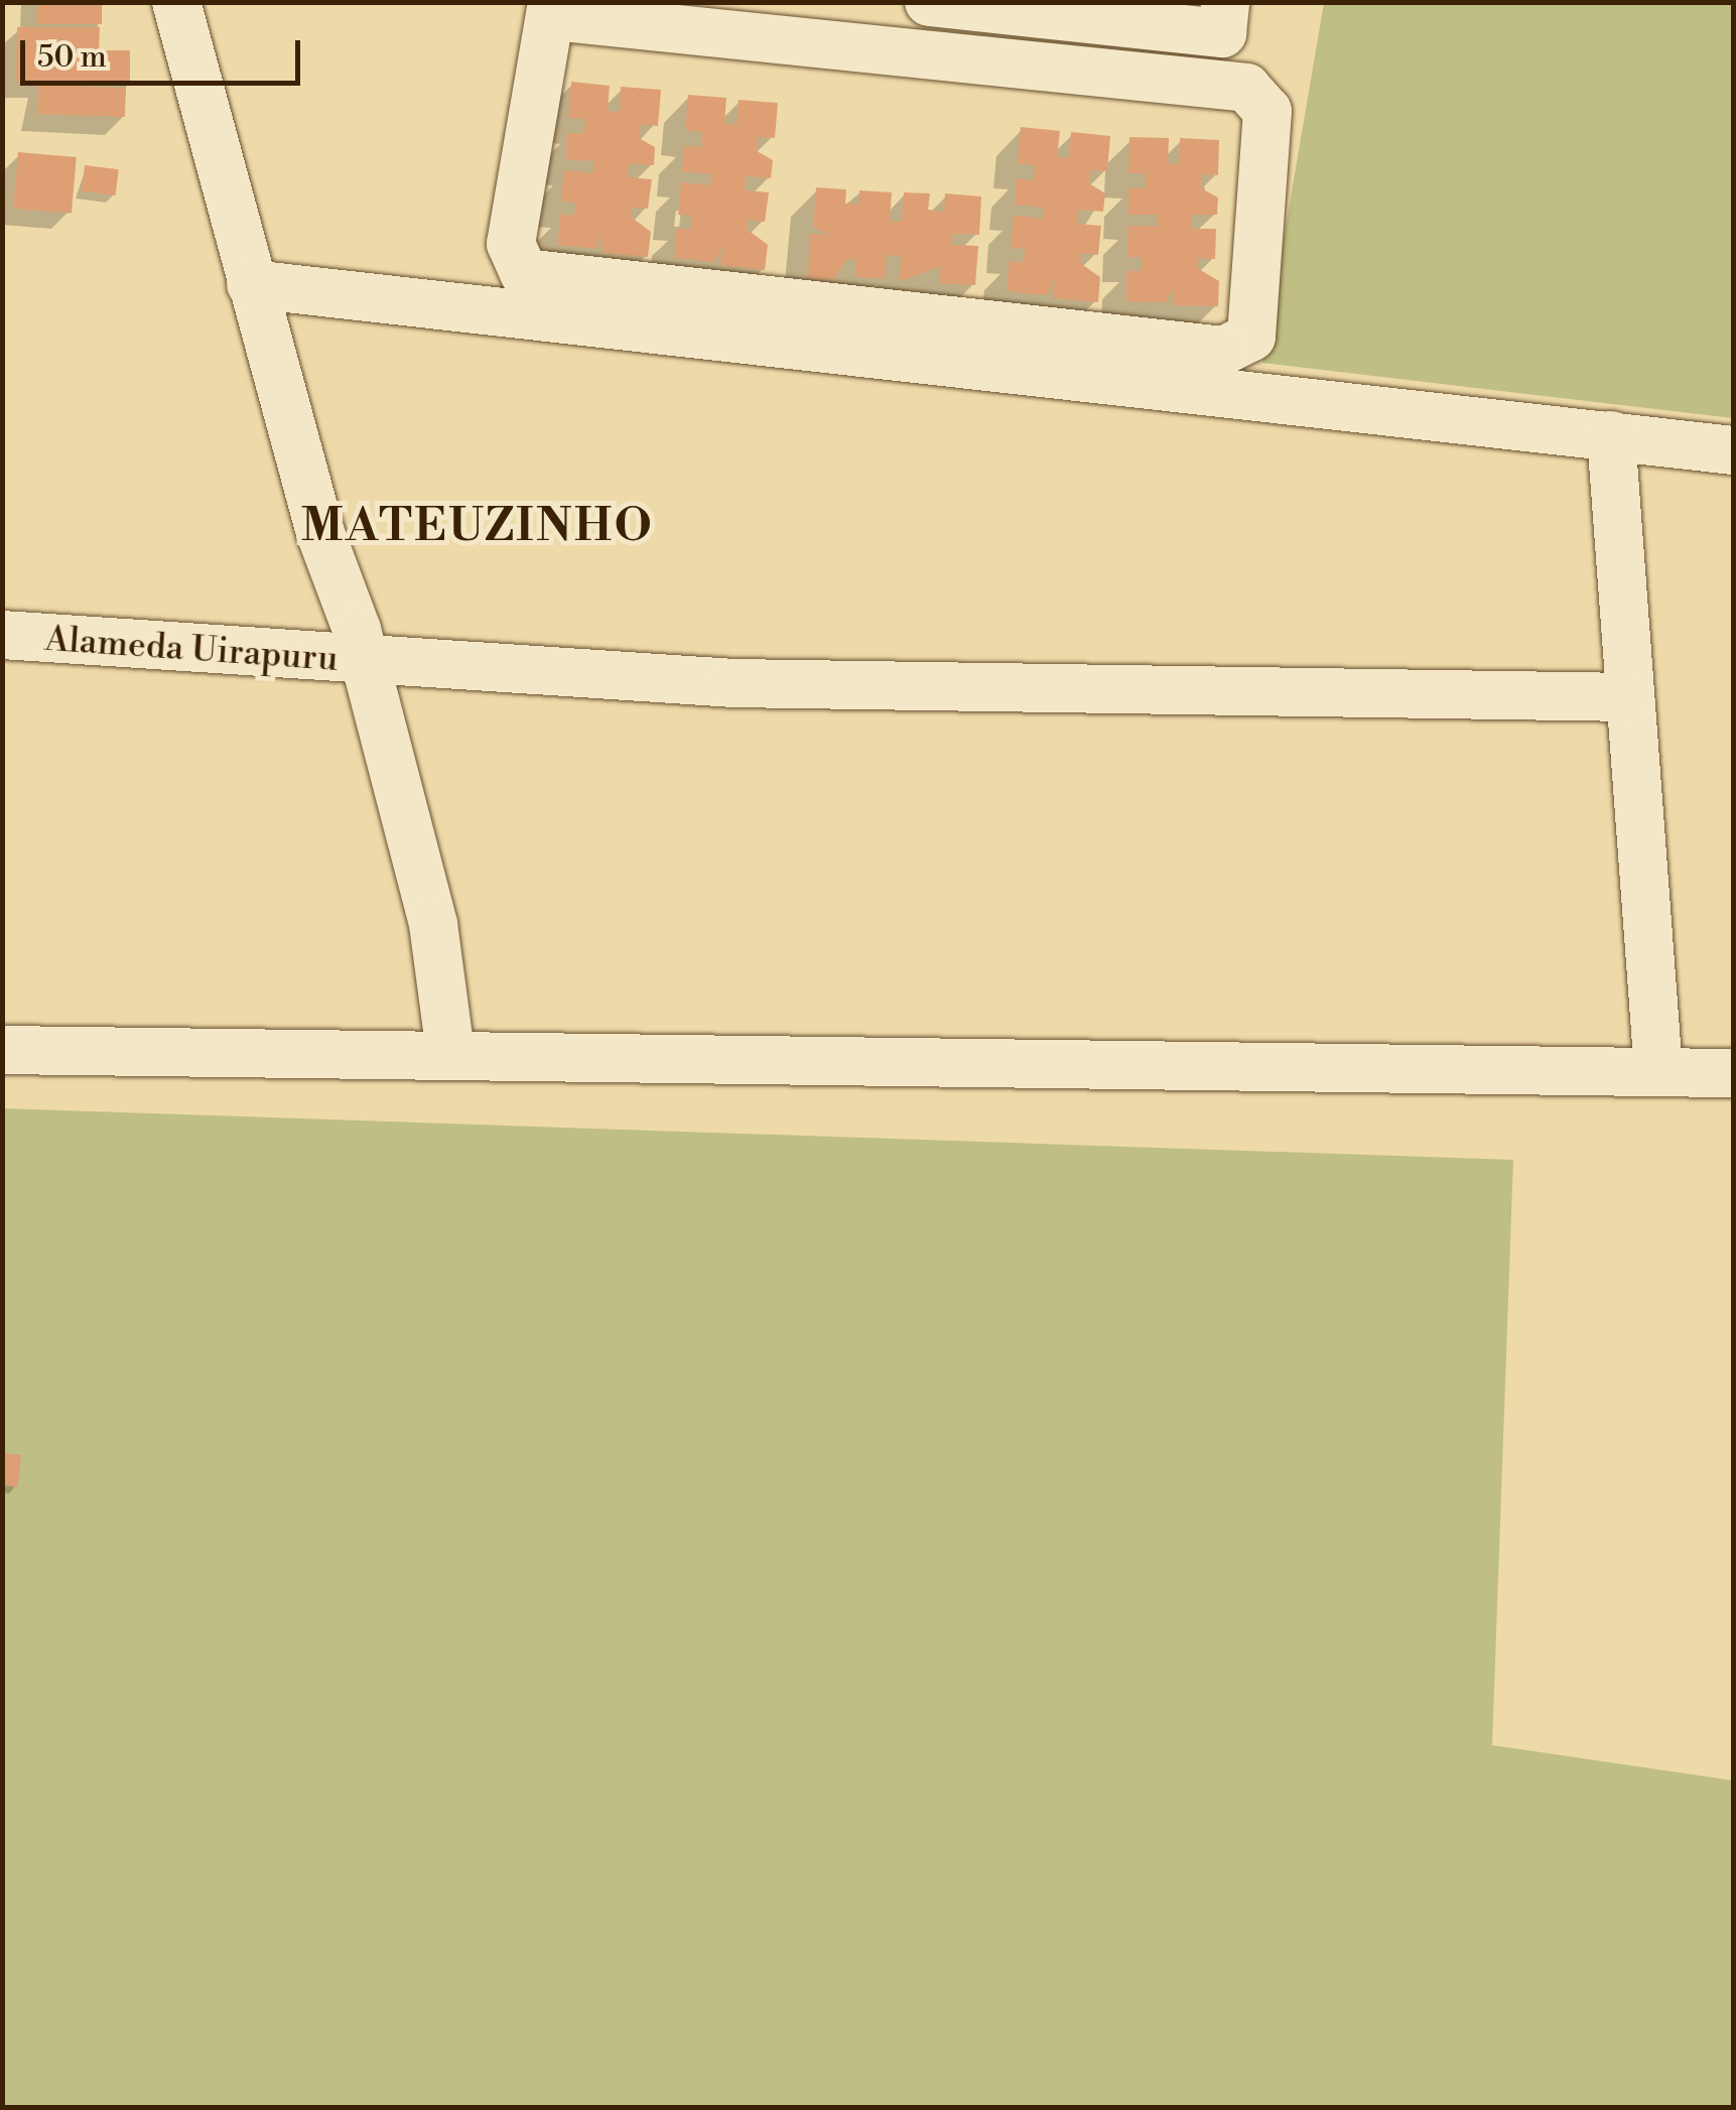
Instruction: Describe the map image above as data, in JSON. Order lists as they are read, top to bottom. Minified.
{"streets":{"street":["Alameda Uirapuru"]},"districts":["MATEUZINHO"],"scale_bar":"50 m"}
